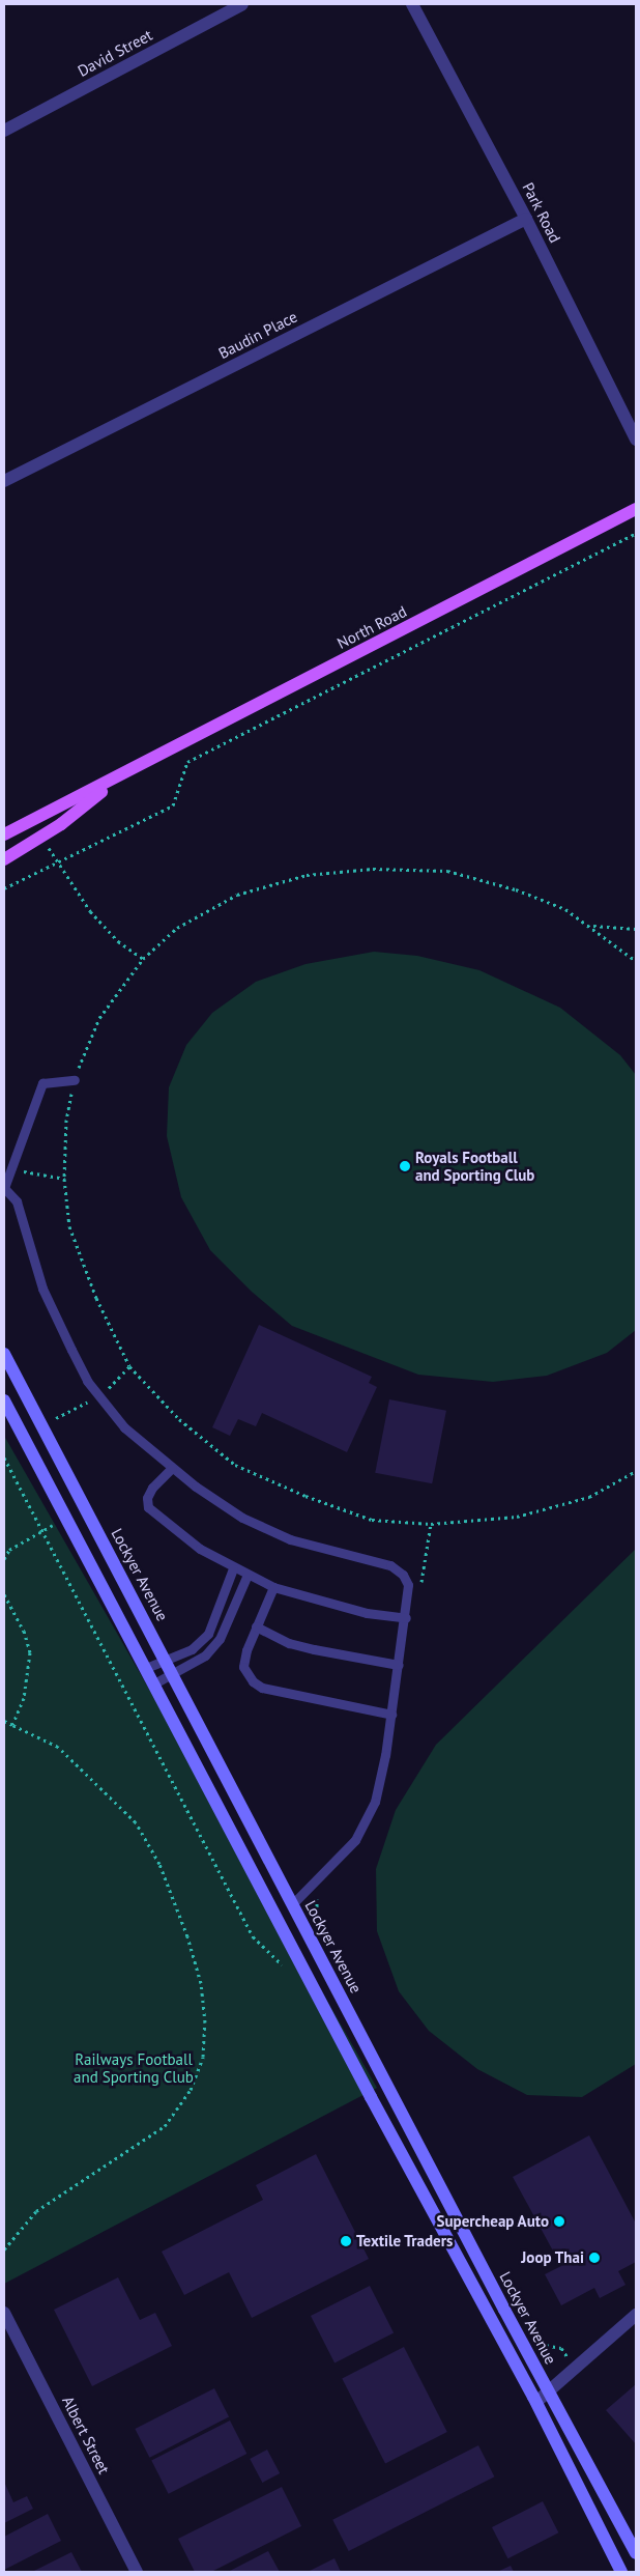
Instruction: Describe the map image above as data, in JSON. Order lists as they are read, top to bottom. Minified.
{"streets":{"main road":["North Road","Lockyer Avenue"],"street":["David Street","Park Road","Baudin Place","Albert Street"]},"crossings":[["Park Road","Baudin Place"]],"parks":["Railways Football and Sporting Club"],"places":["Royals Football and Sporting Club","Supercheap Auto","Textile Traders","Joop Thai"]}
